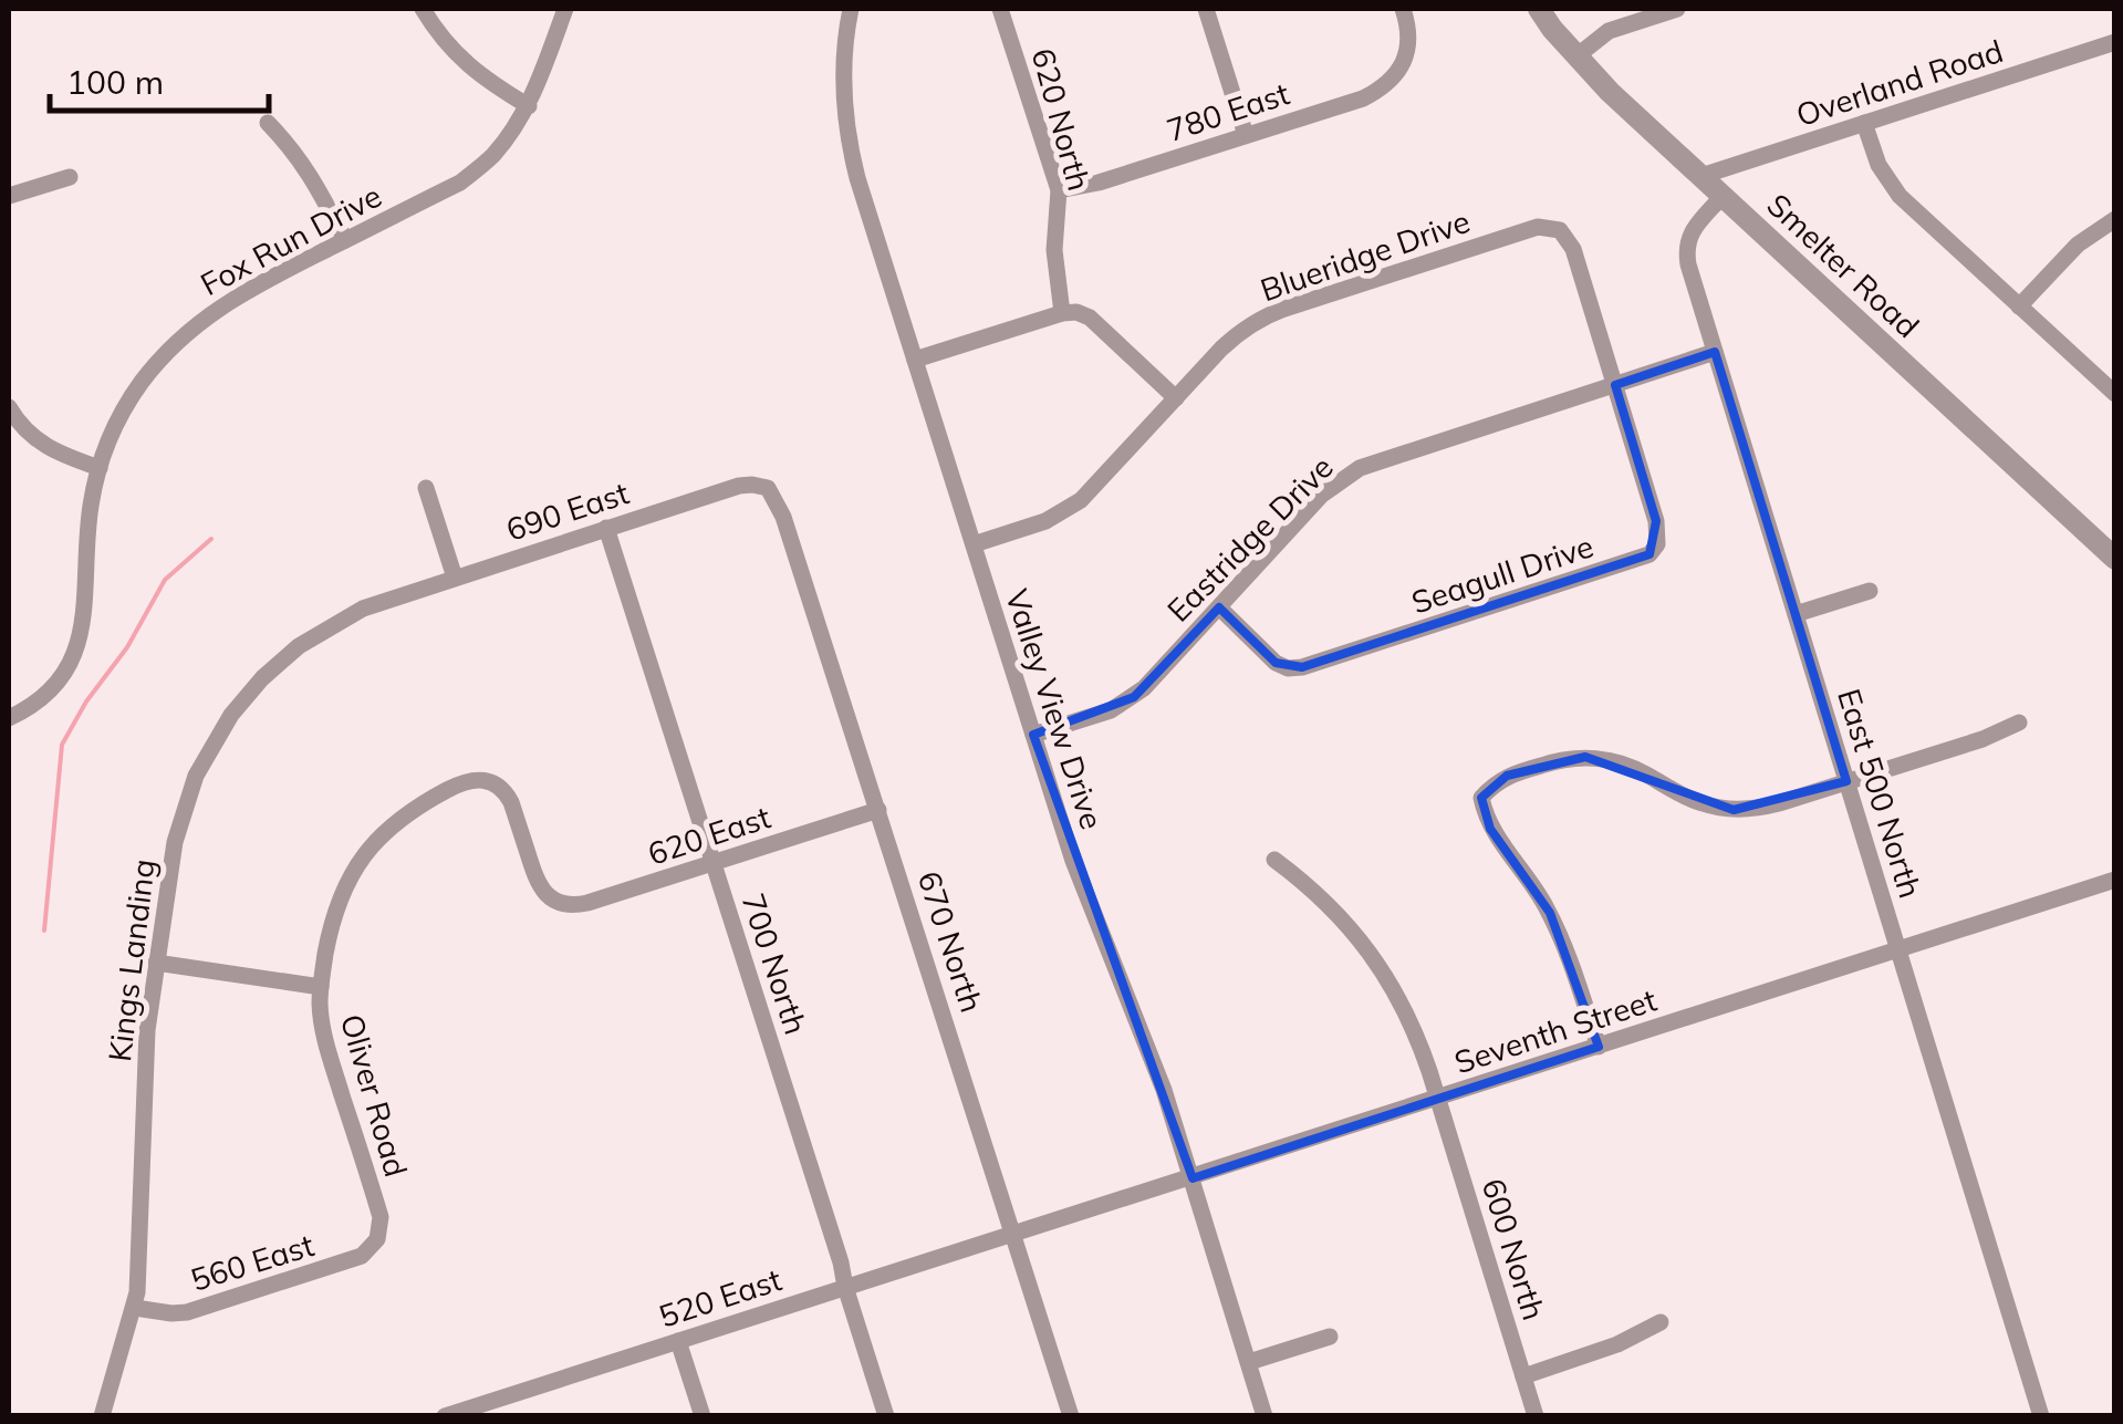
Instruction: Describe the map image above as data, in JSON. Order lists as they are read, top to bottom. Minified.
{"streets":{"street":["Overland Road","780 East","620 North","Fox Run Drive","Blueridge Drive","Smelter Road","690 East","Eastridge Drive","Seagull Drive","Valley View Drive","East 500 North","620 East","670 North","Kings Landing","700 North","Seventh Street","Oliver Road","600 North","560 East","520 East"]},"crossings":[["Overland Road","Smelter Road"],["780 East","620 North"],["Blueridge Drive","Eastridge Drive"],["Blueridge Drive","Seagull Drive"],["Blueridge Drive","Valley View Drive"],["Smelter Road","East 500 North"],["690 East","670 North"],["690 East","Kings Landing"],["690 East","700 North"],["Eastridge Drive","Seagull Drive"],["Eastridge Drive","Valley View Drive"],["Eastridge Drive","East 500 North"],["Valley View Drive","Seventh Street"],["East 500 North","Seventh Street"],["620 East","670 North"],["620 East","700 North"],["620 East","Oliver Road"],["670 North","Seventh Street"],["670 North","520 East"],["Kings Landing","560 East"],["700 North","520 East"],["Seventh Street","600 North"],["Seventh Street","520 East"],["Oliver Road","560 East"]],"scale_bar":"100 m"}
